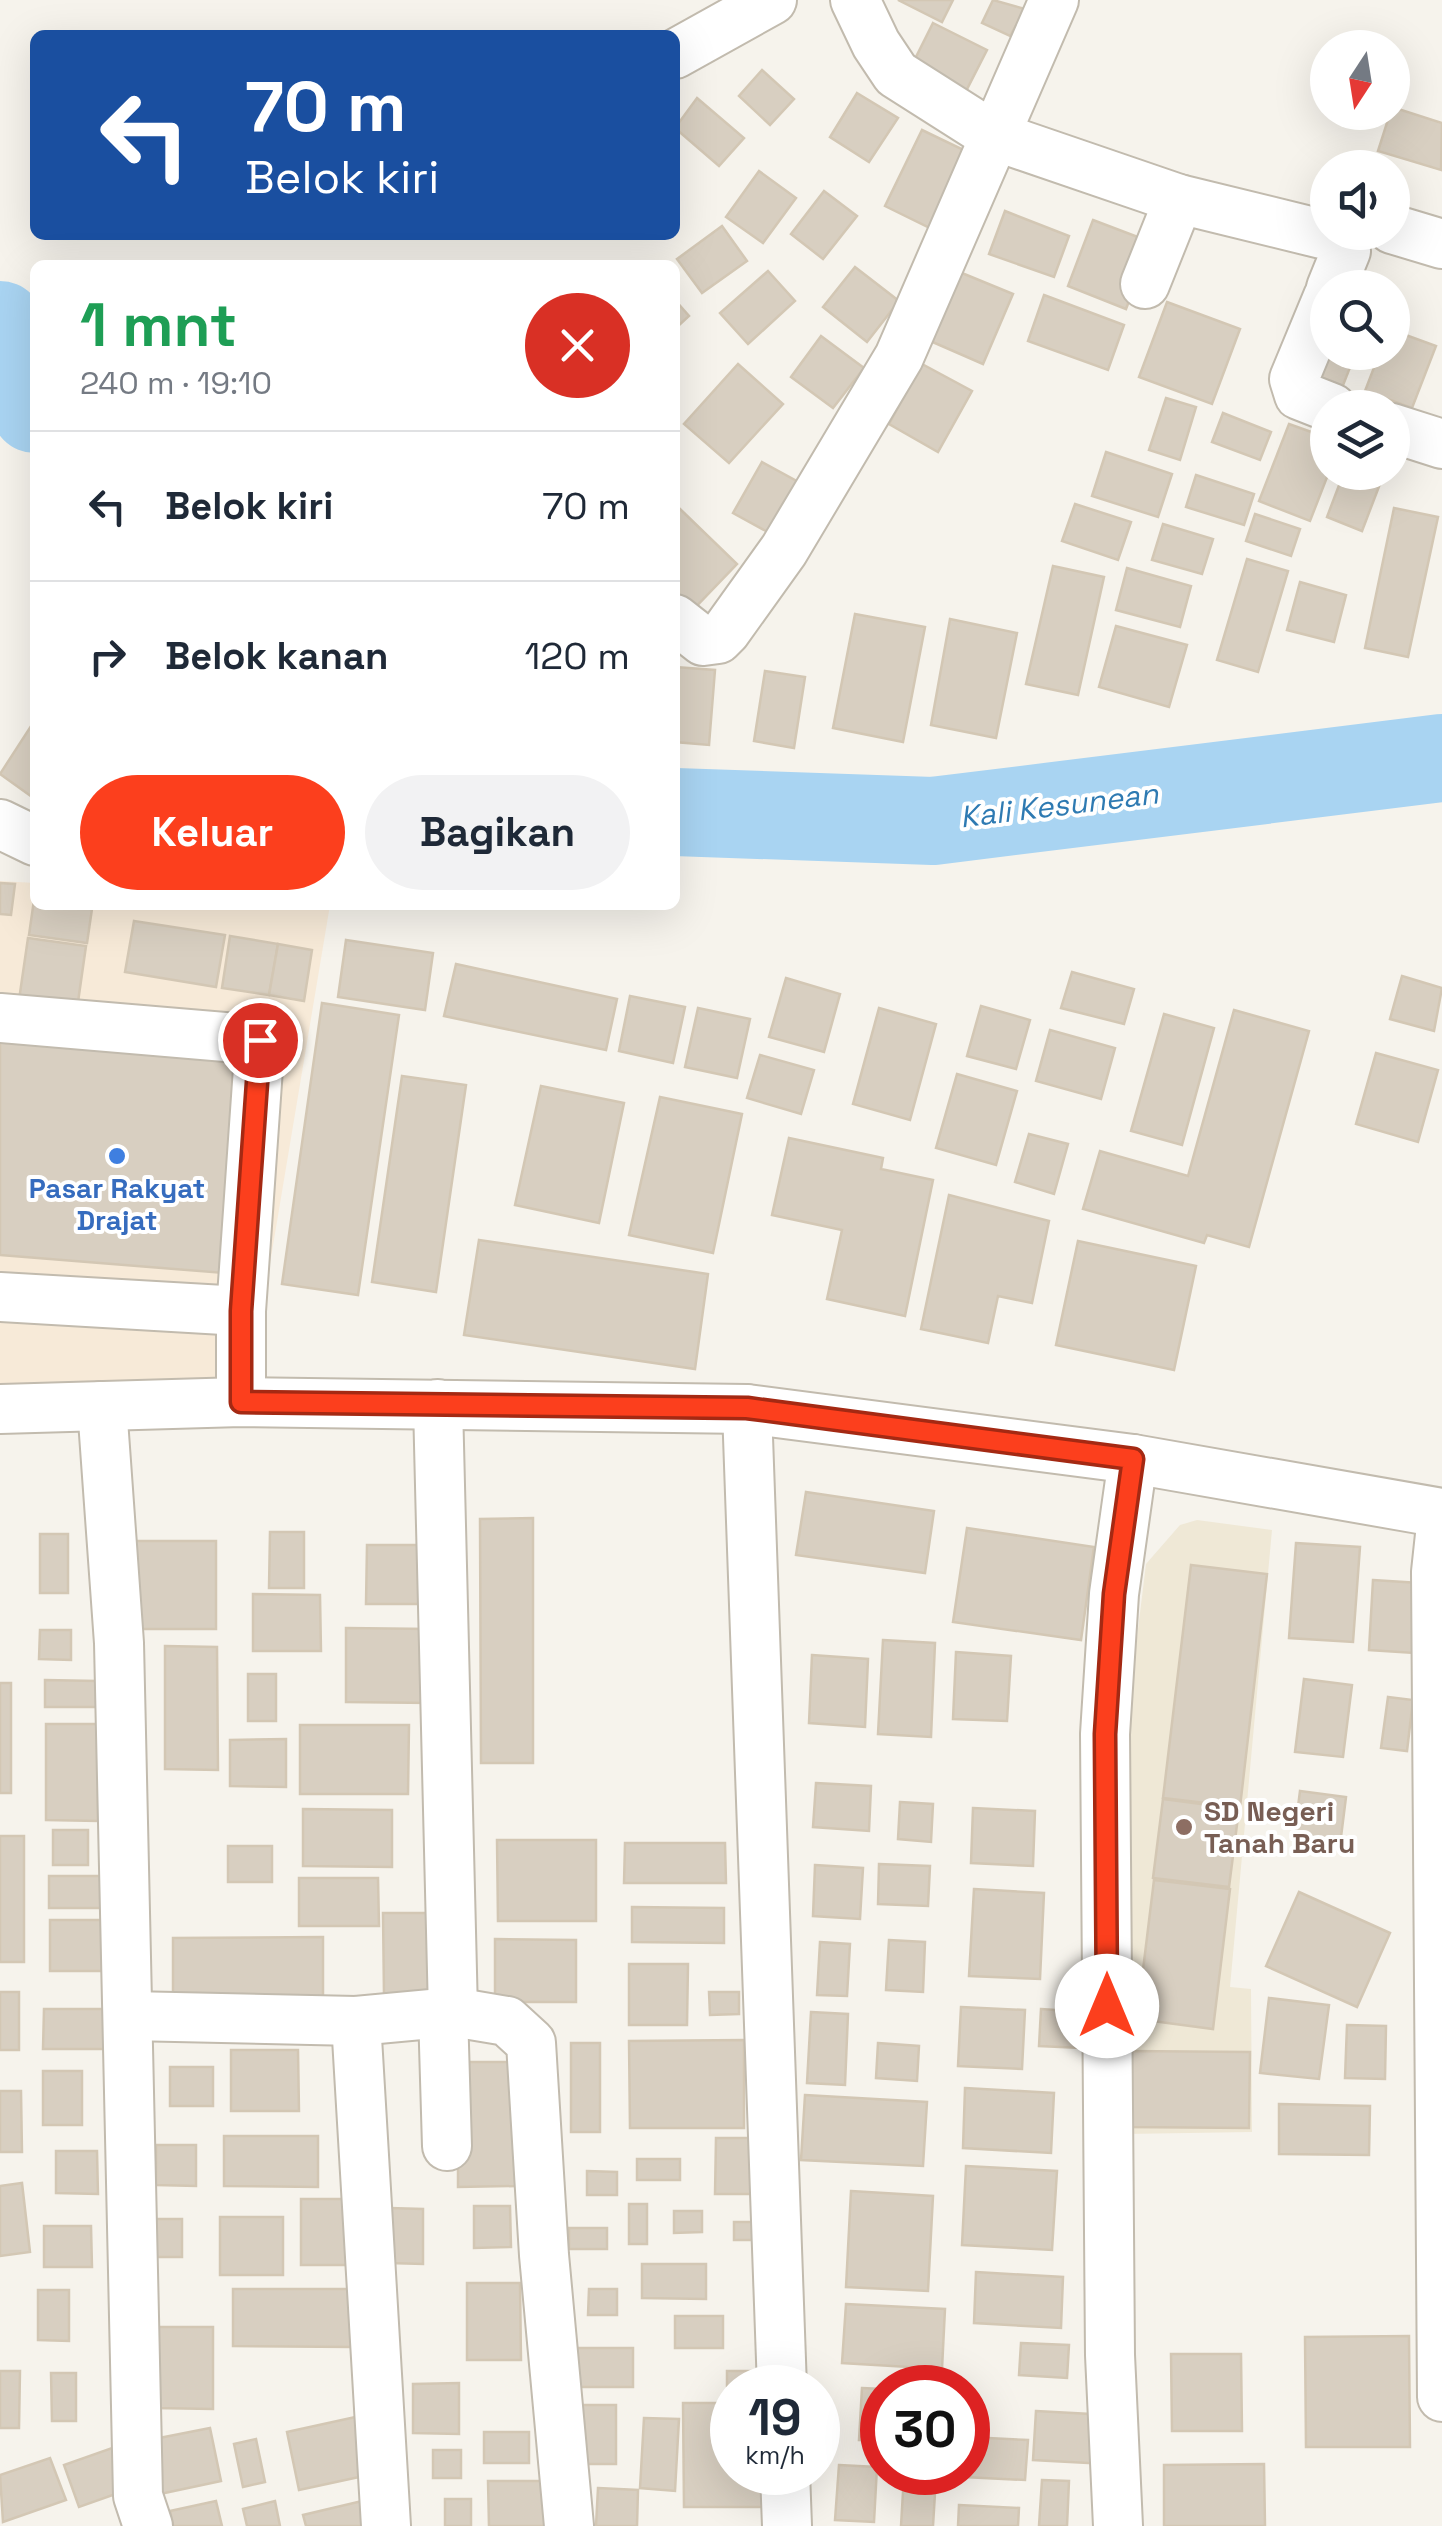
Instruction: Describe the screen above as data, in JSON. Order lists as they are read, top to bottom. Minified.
{"water":["Kali Kesunean"],"places":["Pasar Rakyat Drajat","SD Negeri Tanah Baru"],"north":"bottom","page":{"turn":["70 m","Belok kiri"],"heading":["1 mnt","240 m · 19:10"],"list":[{"name":"Belok kiri","value":"70 m"},{"name":"Belok kanan","value":"120 m"}],"buttons":["Keluar","Bagikan"],"speed":"19 km/h","limit":"30"}}
